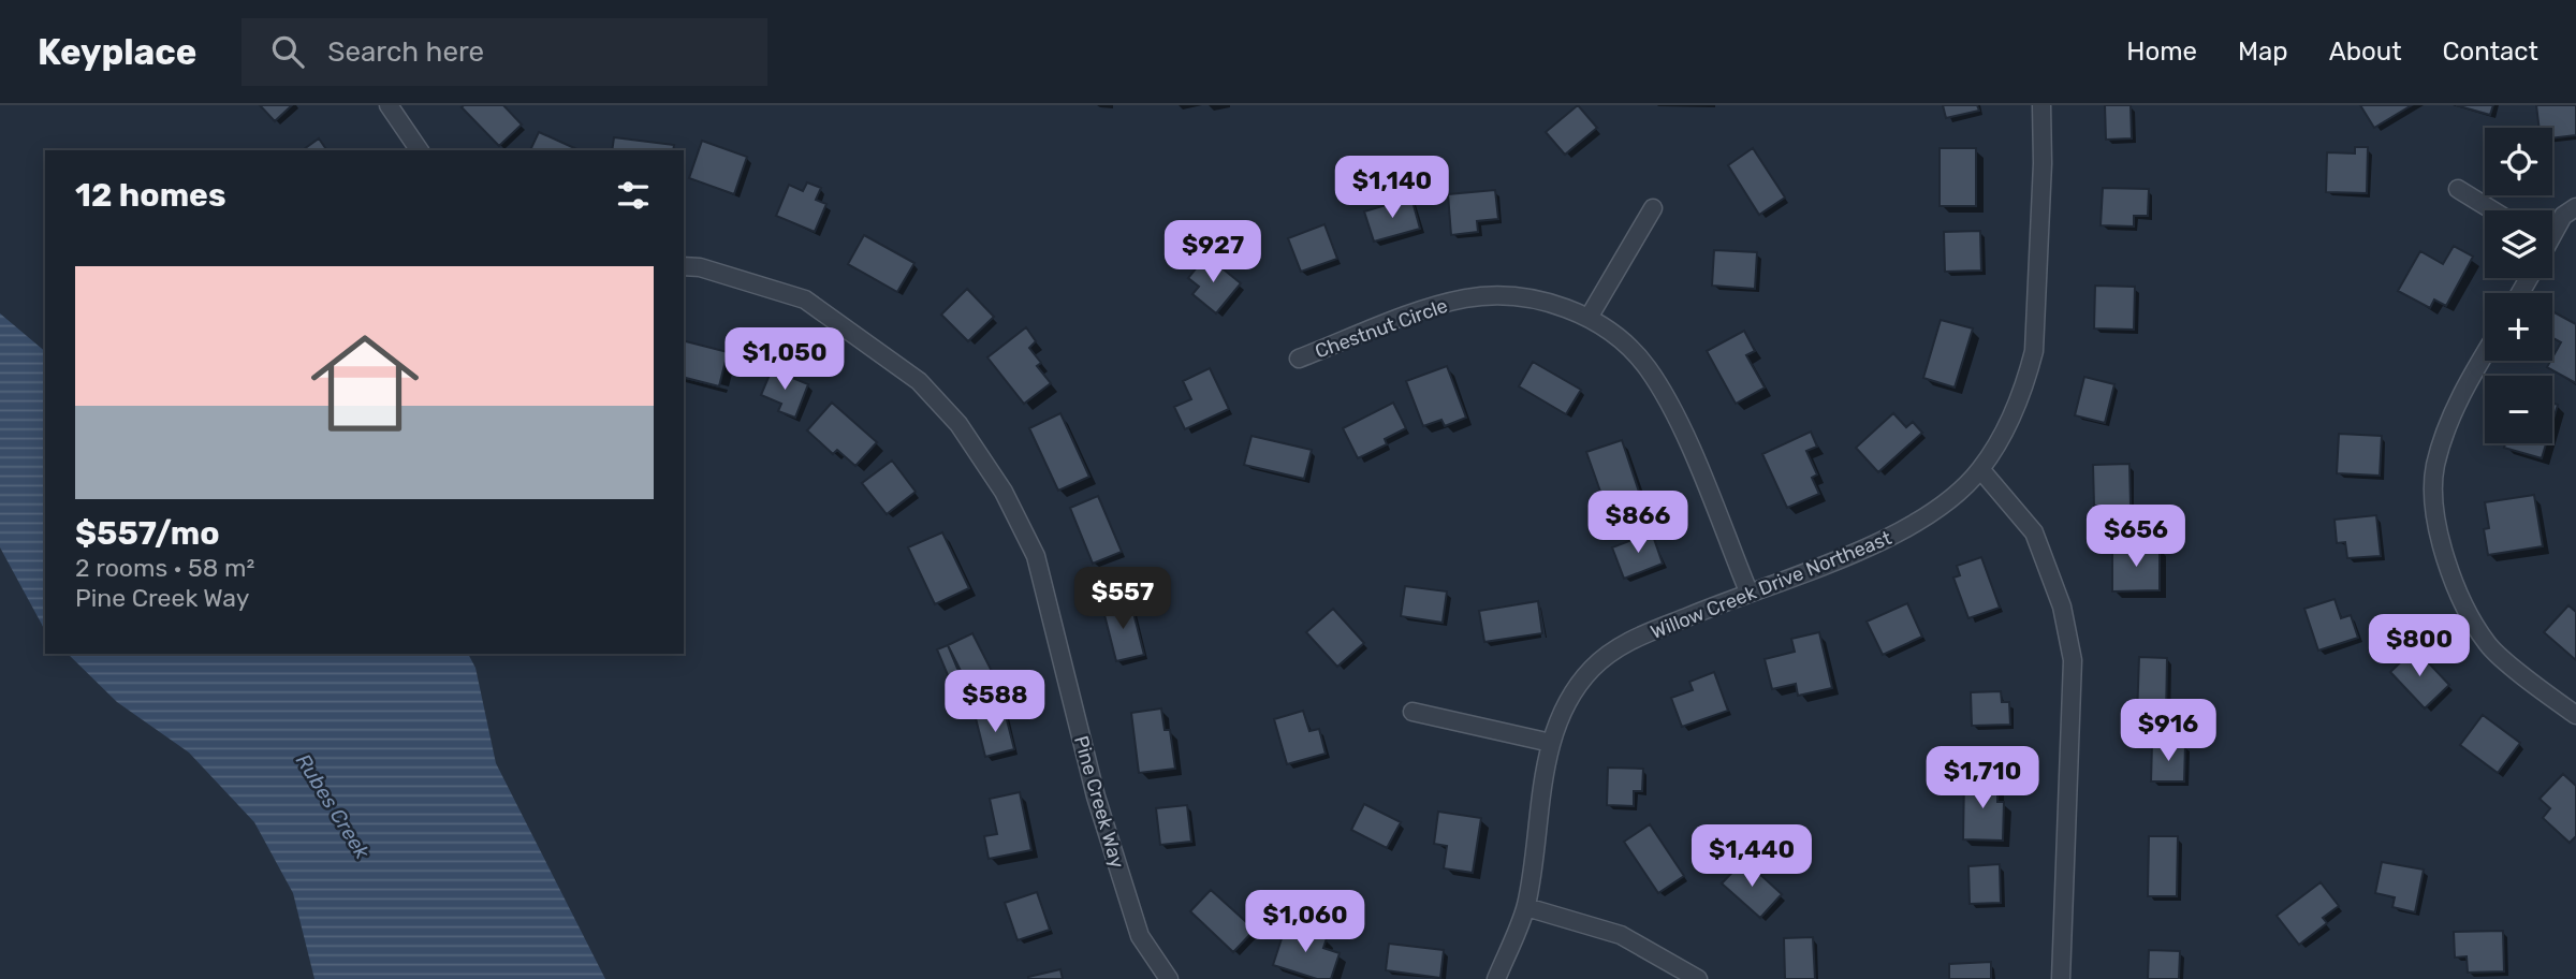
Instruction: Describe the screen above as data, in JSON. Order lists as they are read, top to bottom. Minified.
{"streets":{"street":["Chestnut Circle","Willow Creek Drive Northeast","Pine Creek Way"]},"crossings":[["Chestnut Circle","Willow Creek Drive Northeast"]],"water":["Rubes Creek"],"page":{"header":"Keyplace","search":"Search here","nav":["Home","Map","About","Contact"],"map_buttons":["+","−"],"heading":"12 homes","price":["$1,140","$927","$1,050","$866","$656","$557","$800","$588","$916","$1,710","$1,440","$1,060"],"list":[{"name":"$557/mo","note":"2 rooms · 58 m² · Pine Creek Way"}]}}
